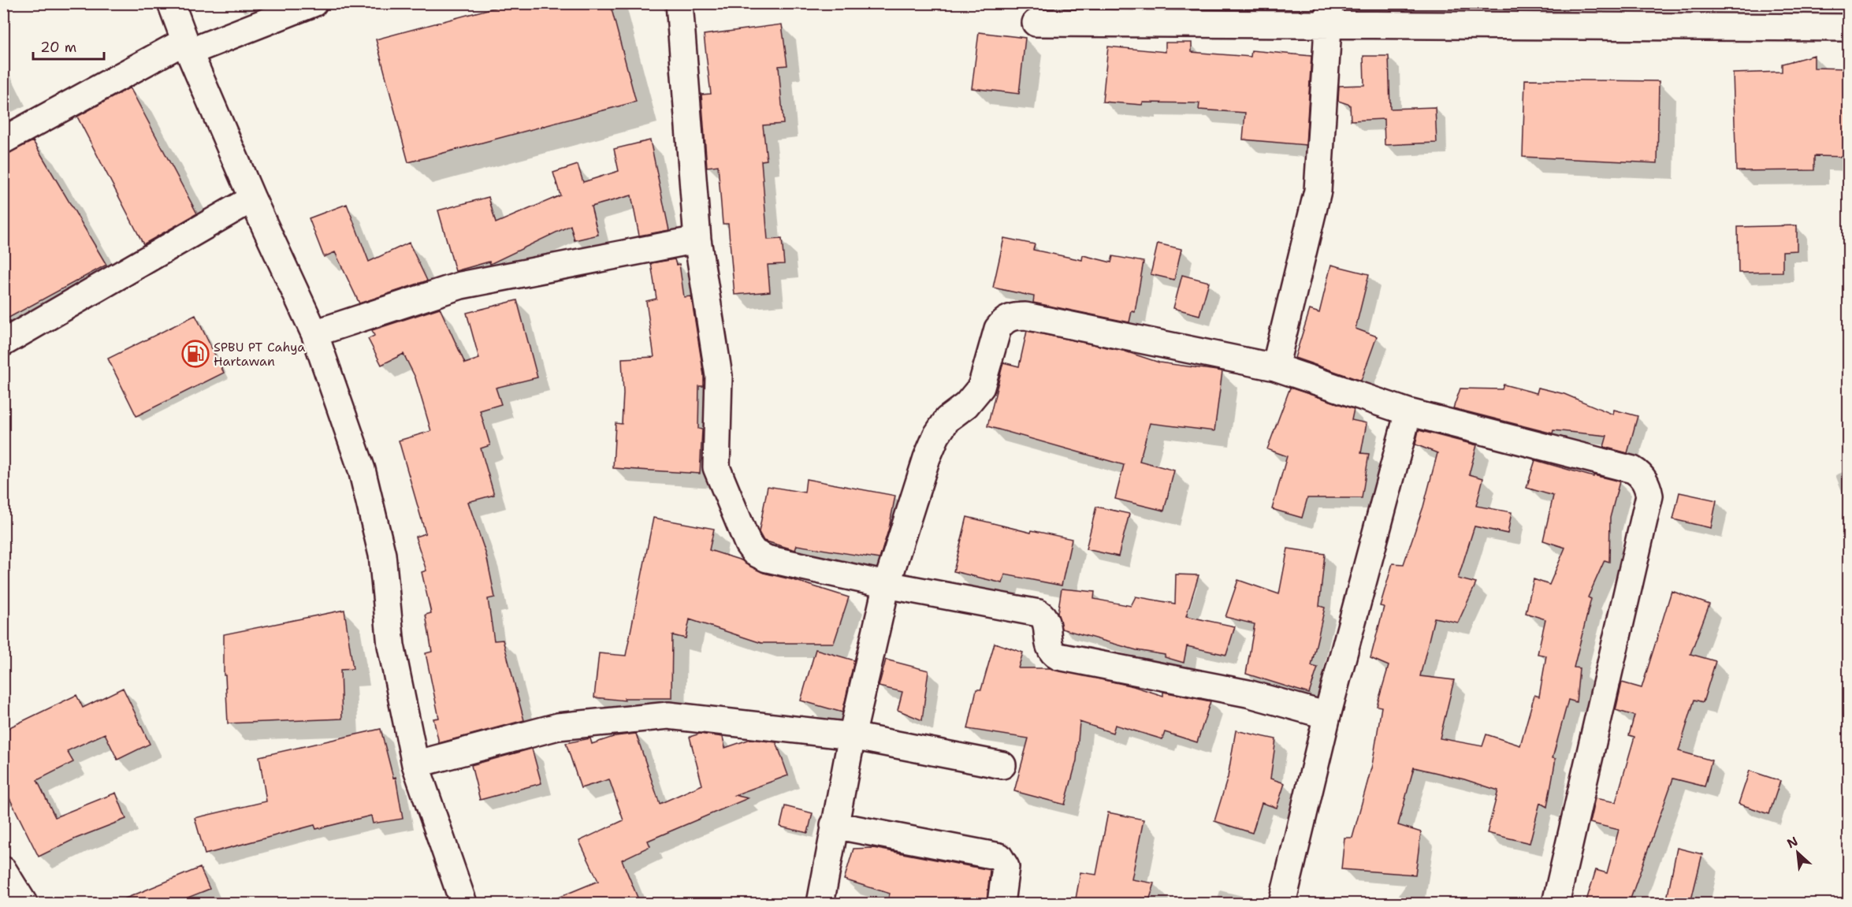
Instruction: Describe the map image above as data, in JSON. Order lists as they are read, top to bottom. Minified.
{"places":{"fuel station":["SPBU PT Cahya Hartawan"]},"scale_bar":"20 m","north":"top left"}
